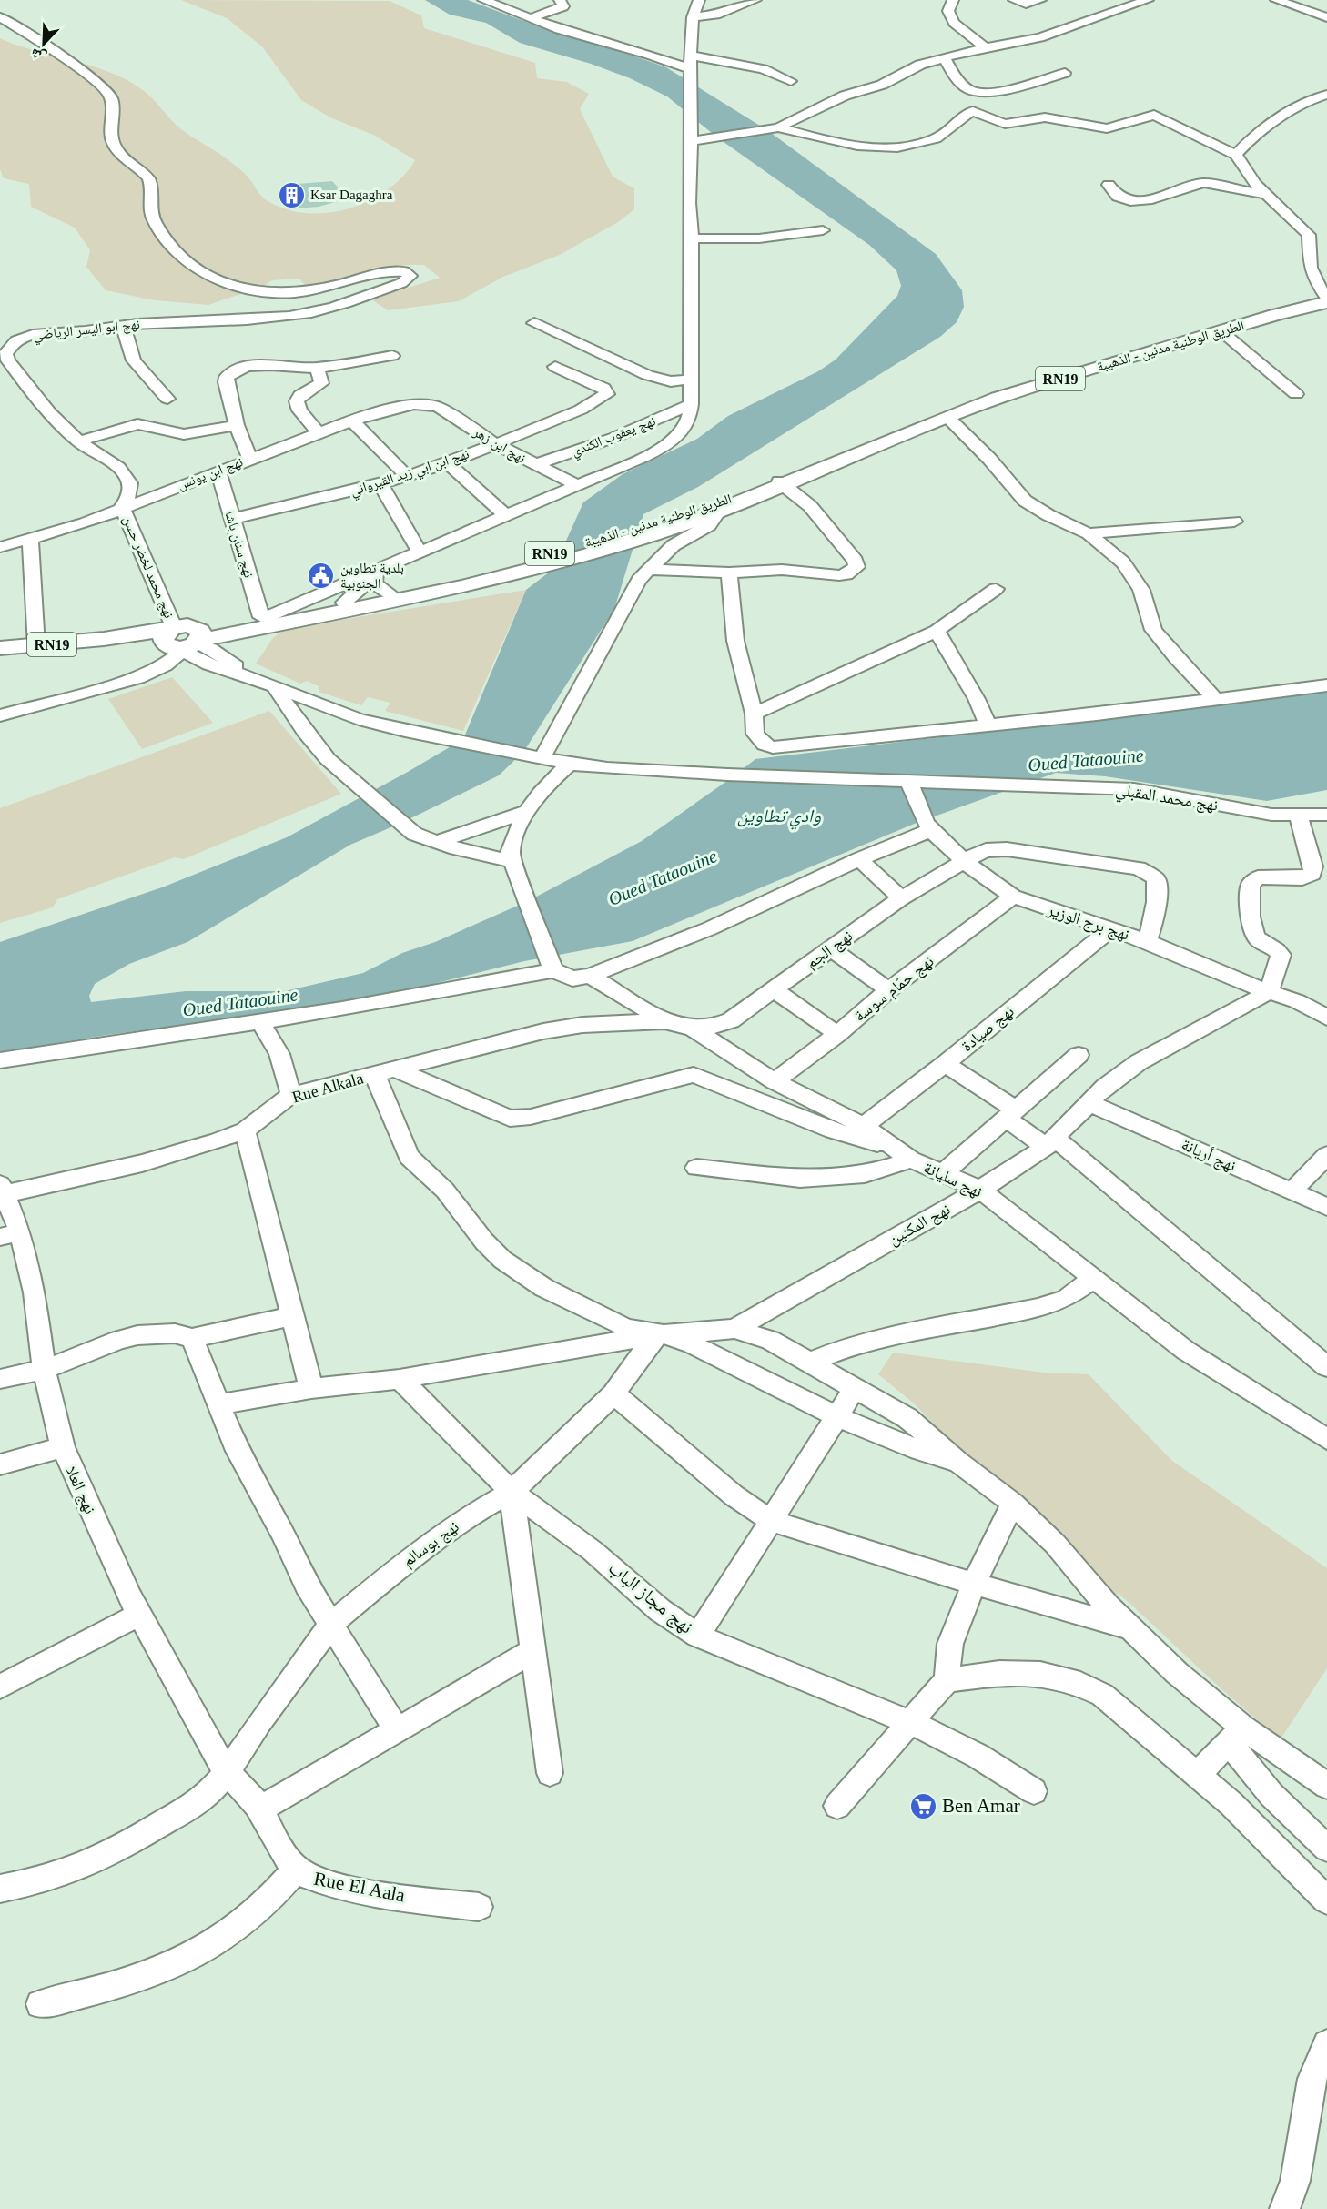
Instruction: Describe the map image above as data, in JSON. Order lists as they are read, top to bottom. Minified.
{"streets":{"main road":["الطريق الوطنية مدنين - الذهيبة","RN19"],"street":["نهج ابو اليسر الرياضي","نهج يعقوب الكندي","نهج ابن زهر","نهج ابن ابي زيد القيرواني","نهج ابن يونس","نهج سنان باشا","نهج محمد لخضر حسن","نهج محمد المقبلي","نهج برج الوزير","نهج الجم","نهج حمّام سوسة","نهج صيادة","Rue Alkala","نهج أريانة","نهج سليانة","نهج المكنين","نهج العلا","نهج بوسالم","نهج مجاز الباب","Rue El Aala"]},"crossings":[["نهج ابو اليسر الرياضي","نهج ابن يونس"],["نهج ابو اليسر الرياضي","نهج محمد لخضر حسن"],["الطريق الوطنية مدنين - الذهيبة","نهج سنان باشا"],["الطريق الوطنية مدنين - الذهيبة","نهج محمد لخضر حسن"],["الطريق الوطنية مدنين - الذهيبة","نهج محمد المقبلي"],["نهج يعقوب الكندي","نهج ابن زهر"],["نهج ابن زهر","نهج ابن ابي زيد القيرواني"],["نهج ابن زهر","نهج ابن يونس"],["نهج ابن ابي زيد القيرواني","نهج سنان باشا"],["نهج ابن يونس","نهج سنان باشا"],["نهج ابن يونس","نهج محمد لخضر حسن"],["نهج محمد لخضر حسن","نهج محمد المقبلي"],["نهج برج الوزير","نهج الجم"],["نهج برج الوزير","نهج حمّام سوسة"],["نهج برج الوزير","نهج صيادة"],["نهج برج الوزير","نهج المكنين"],["نهج الجم","نهج سليانة"],["نهج حمّام سوسة","نهج سليانة"],["نهج صيادة","نهج سليانة"],["Rue Alkala","نهج سليانة"],["Rue Alkala","نهج العلا"],["نهج أريانة","نهج المكنين"],["نهج سليانة","نهج المكنين"],["نهج المكنين","نهج بوسالم"],["نهج العلا","نهج بوسالم"],["نهج العلا","Rue El Aala"],["نهج بوسالم","نهج مجاز الباب"],["نهج بوسالم","Rue El Aala"]],"water":["Oued Tataouine","وادي تطاوين"],"places":{"building":["Ksar Dagaghra"],"public building":["بلدية تطاوين الجنوبية"],"supermarket":["Ben Amar"]},"north":"bottom left"}
